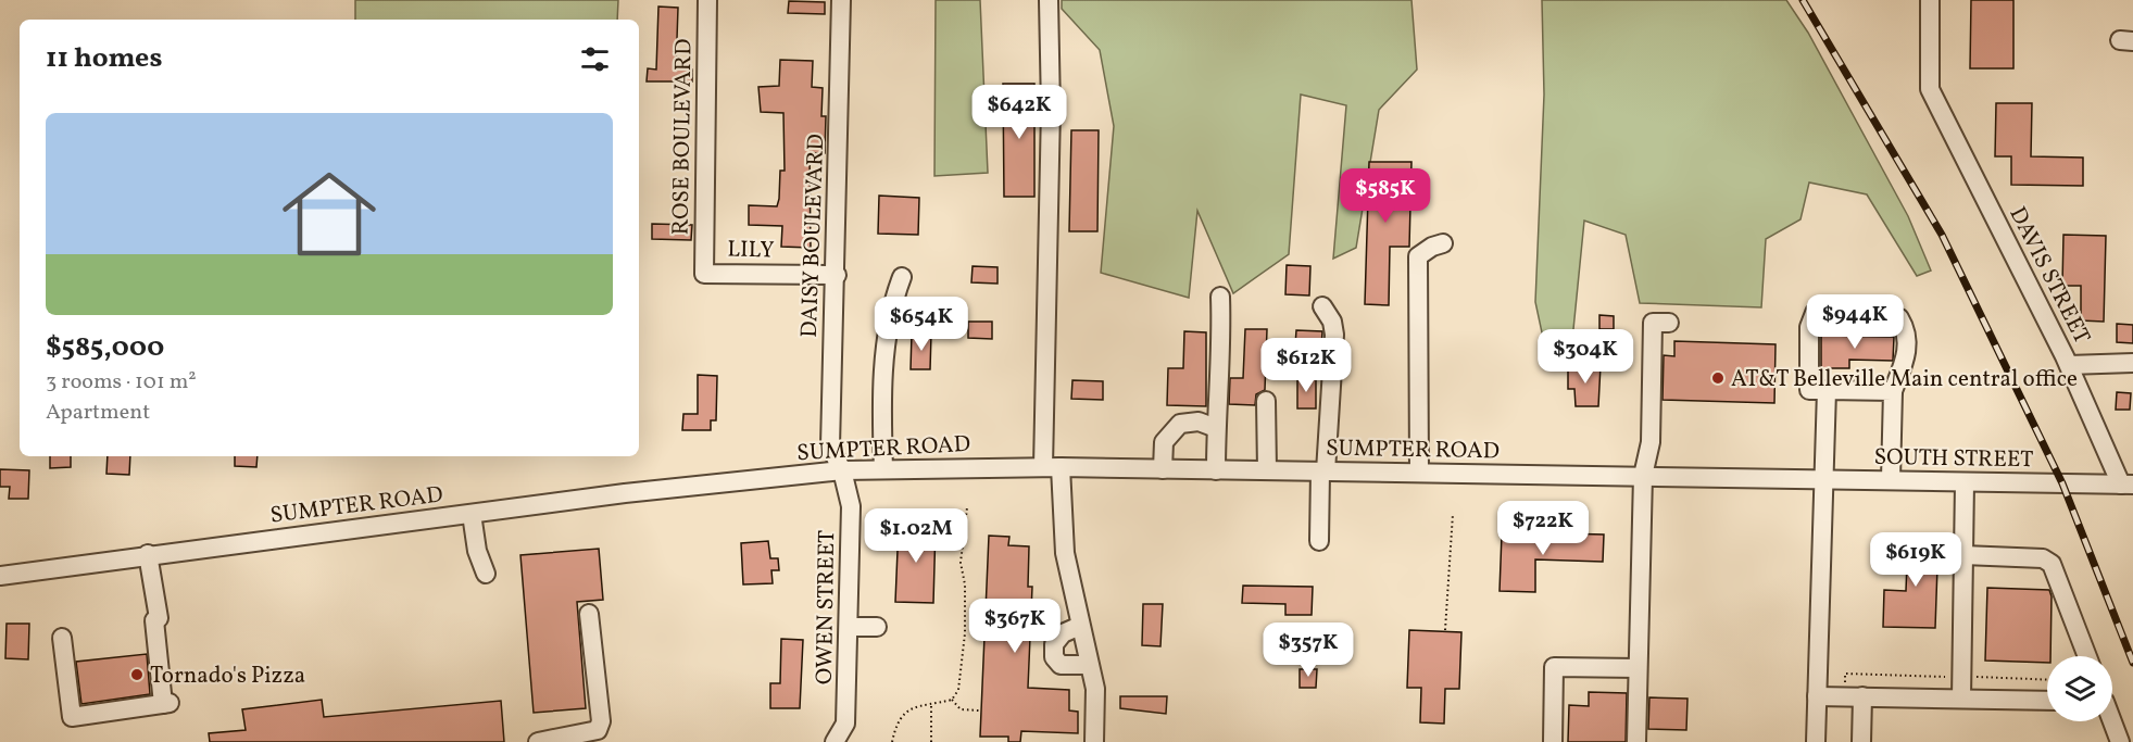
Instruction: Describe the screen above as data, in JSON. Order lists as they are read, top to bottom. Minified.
{"streets":{"street":["ROSE BOULEVARD","DAISY BOULEVARD","LILY","DAVIS STREET","SUMPTER ROAD","SOUTH STREET","OWEN STREET"]},"crossings":[["ROSE BOULEVARD","LILY"],["DAISY BOULEVARD","LILY"],["DAISY BOULEVARD","SUMPTER ROAD"],["DAISY BOULEVARD","OWEN STREET"],["DAVIS STREET","SOUTH STREET"],["SUMPTER ROAD","SOUTH STREET"],["SUMPTER ROAD","OWEN STREET"]],"places":["AT&T Belleville Main central office","Tornado's Pizza"],"page":{"heading":"11 homes","price":["$642K","$585K","$944K","$654K","$304K","$612K","$722K","$1.02M","$619K","$367K","$357K"],"list":[{"name":"$585,000","note":"3 rooms · 101 m² · Apartment"}]}}
